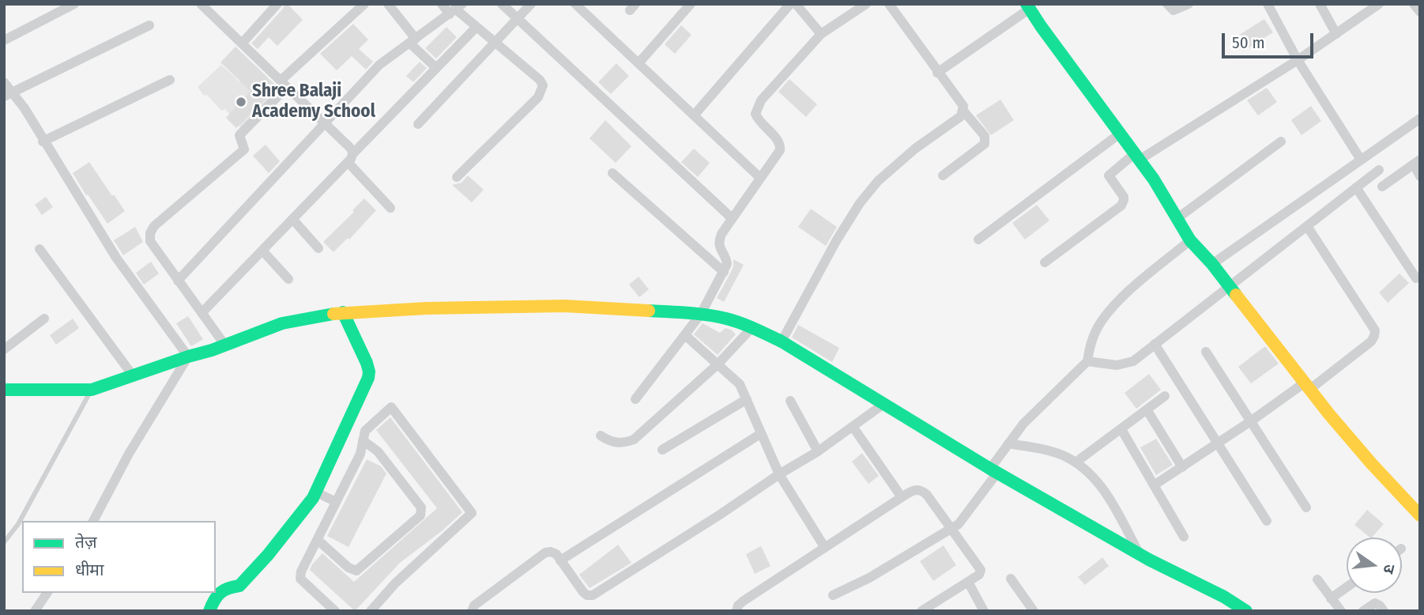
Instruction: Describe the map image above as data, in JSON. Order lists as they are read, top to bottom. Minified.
{"places":["Shree Balaji Academy School"],"legend":["तेज़","धीमा"],"scale_bar":"50 m","north":"right"}
